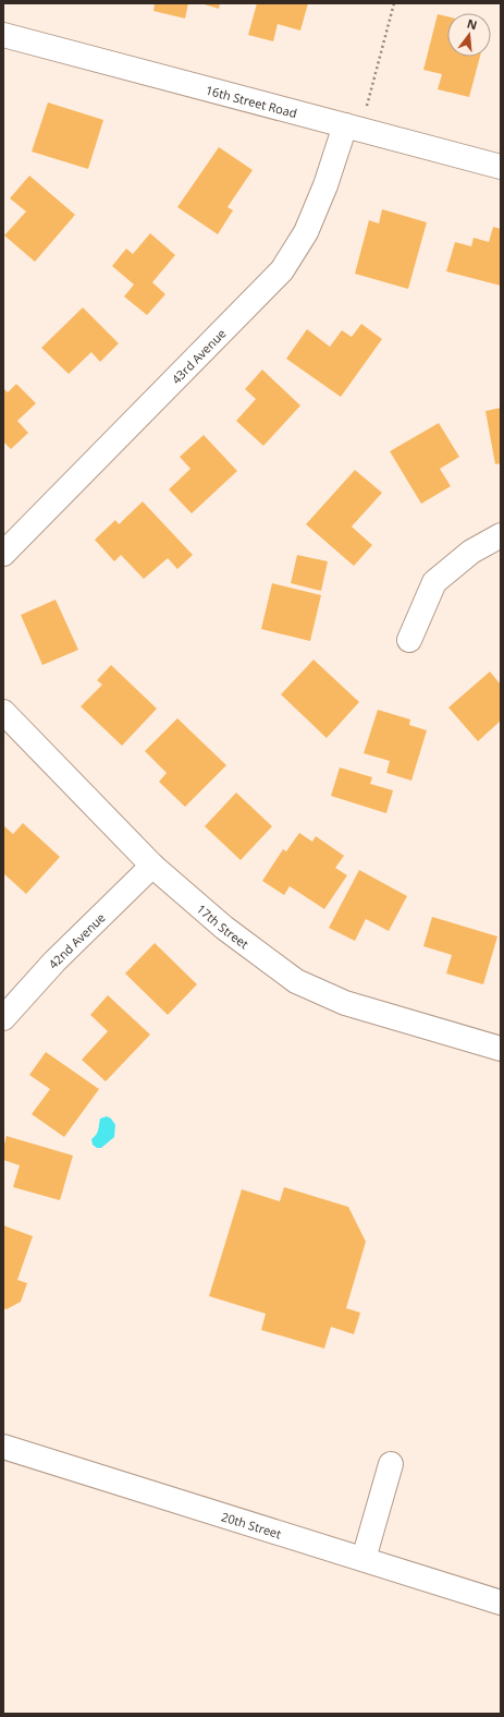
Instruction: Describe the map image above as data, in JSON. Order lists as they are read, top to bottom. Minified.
{"streets":{"street":["16th Street Road","43rd Avenue","17th Street","42nd Avenue","20th Street"]},"crossings":[["16th Street Road","43rd Avenue"],["17th Street","42nd Avenue"]],"north":"top"}
